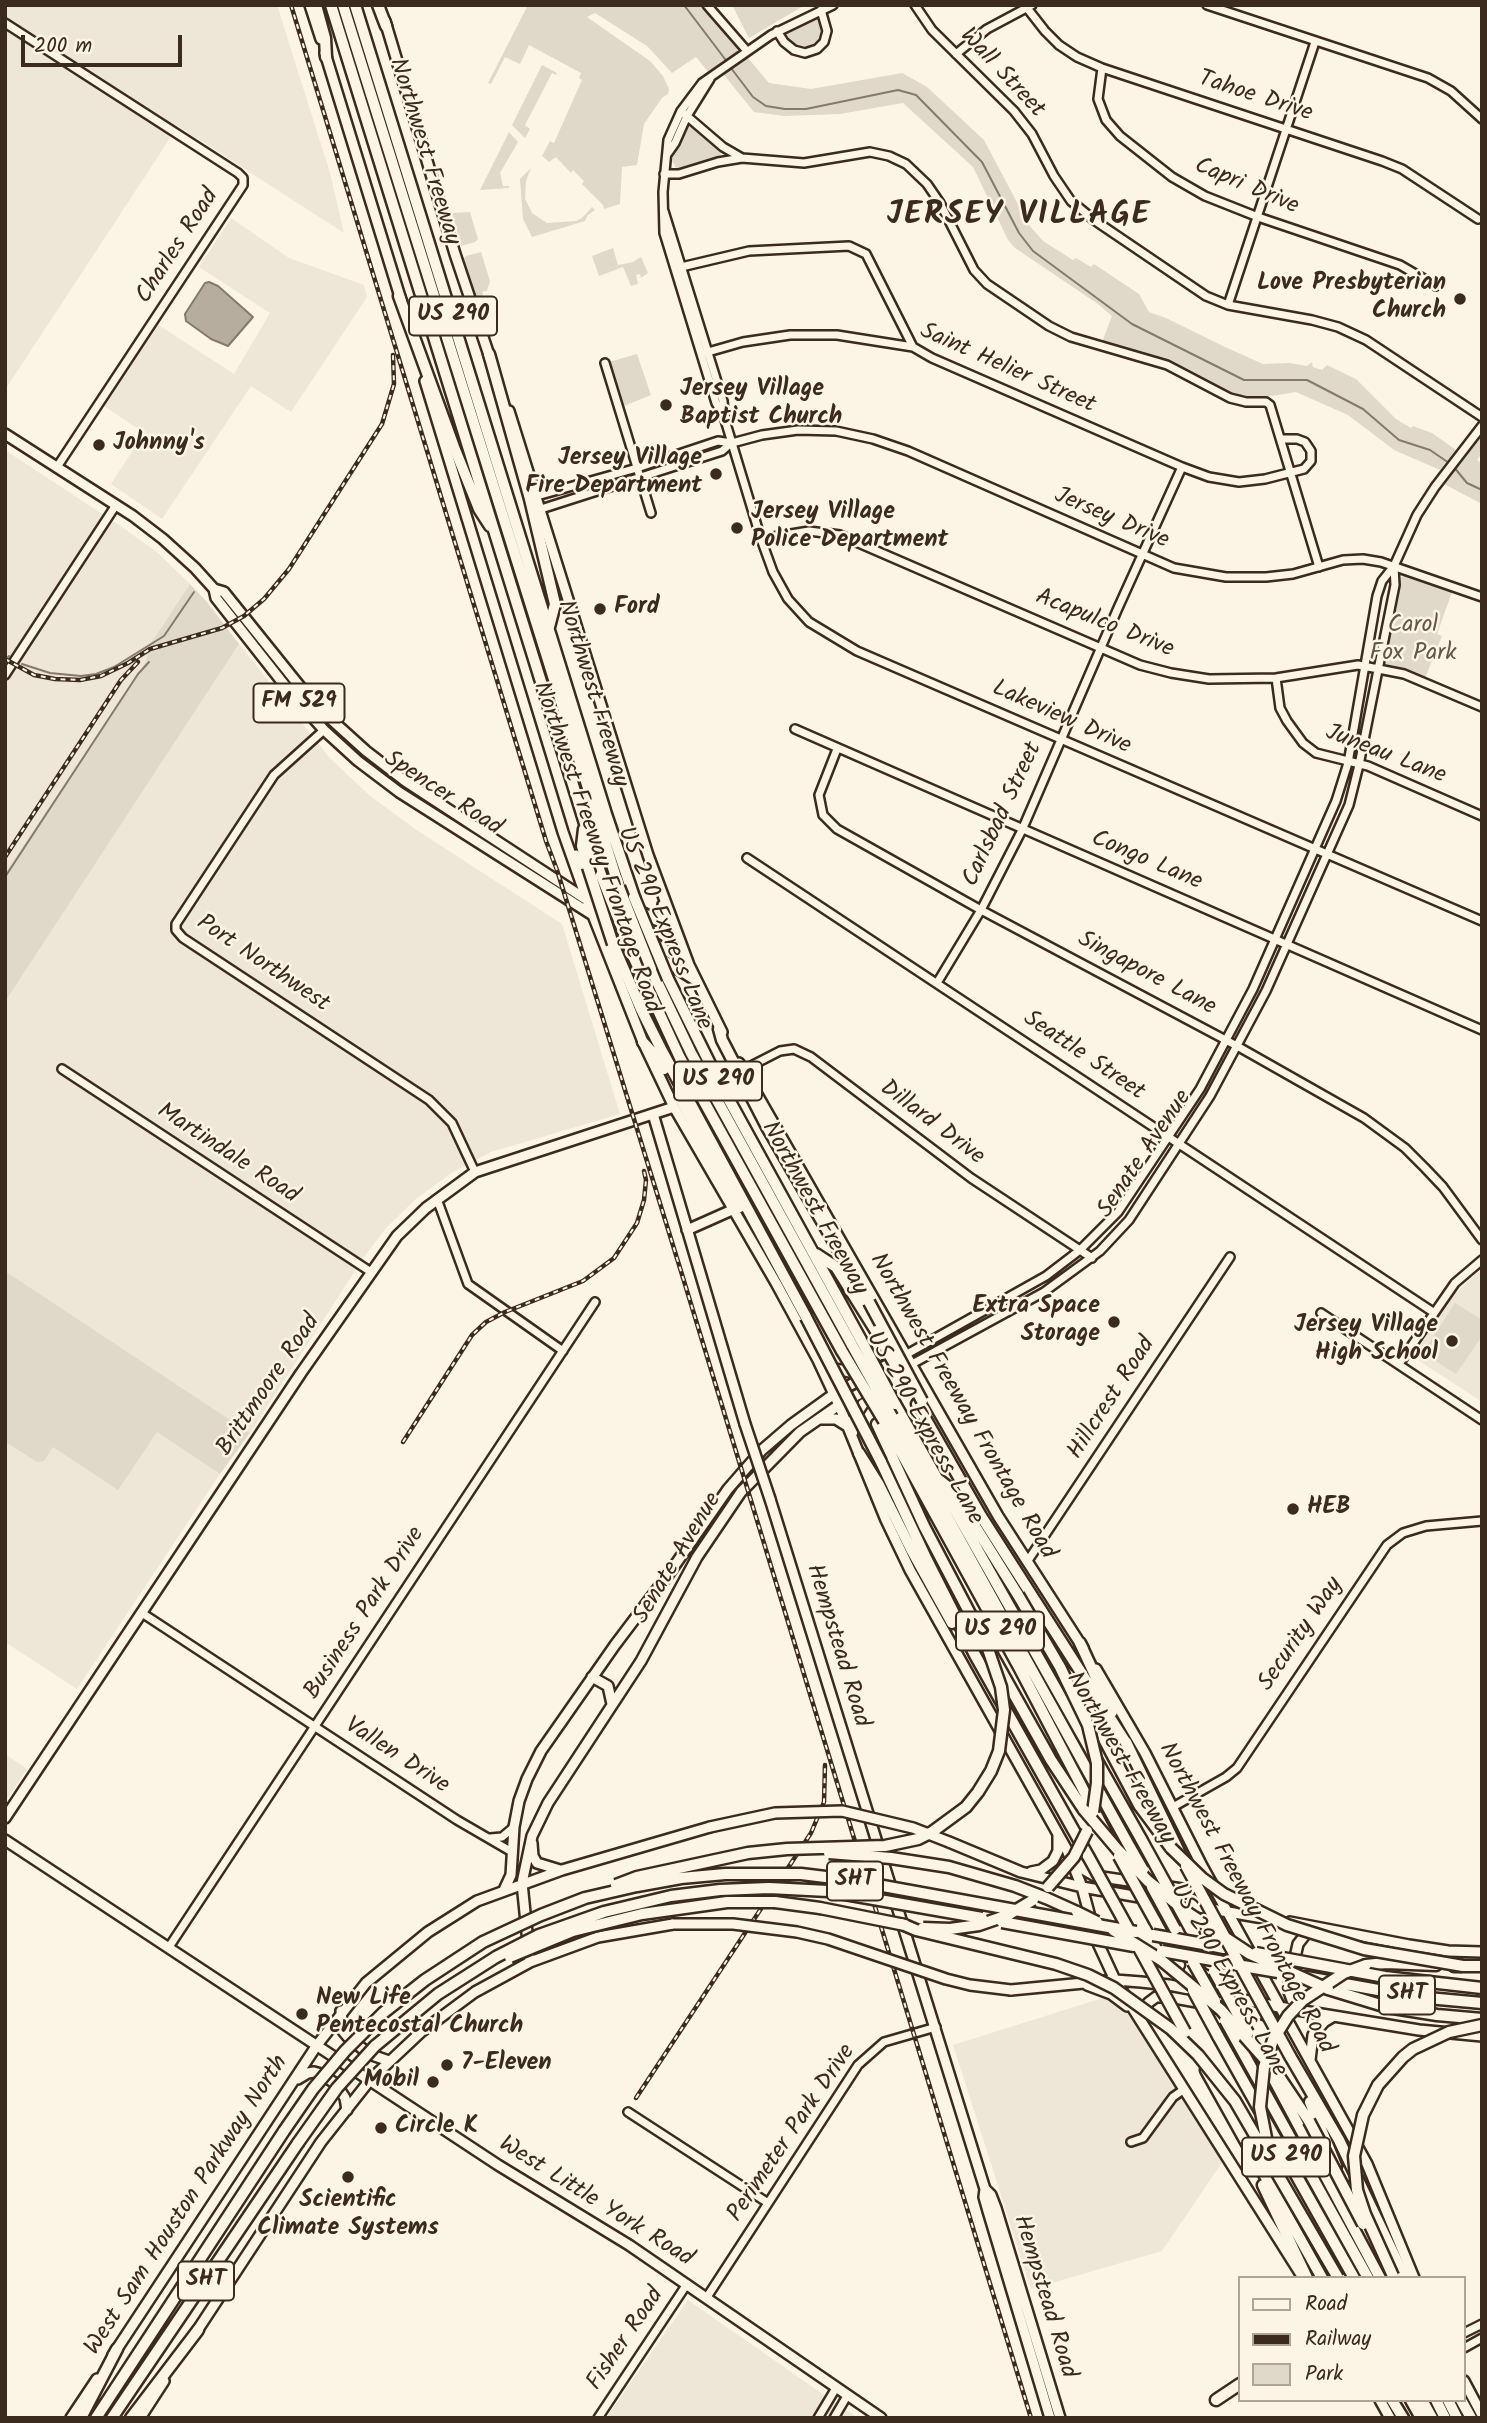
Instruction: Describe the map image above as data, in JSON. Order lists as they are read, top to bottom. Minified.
{"streets":{"highway":["Northwest Freeway","US 290","US 290 Express Lane","SHT"],"main road":["FM 529","Spencer Road","Northwest Freeway Frontage Road","Senate Avenue","Brittmoore Road","Hempstead Road","West Little York Road","West Sam Houston Parkway North"],"street":["Wall Street","Tahoe Drive","Capri Drive","Charles Road","Saint Helier Street","Jersey Drive","Acapulco Drive","Lakeview Drive","Juneau Lane","Carlsbad Street","Congo Lane","Port Northwest","Singapore Lane","Seattle Street","Dillard Drive","Martindale Road","Hillcrest Road","Business Park Drive","Security Way","Vallen Drive","Perimeter Park Drive","Fisher Road"]},"crossings":[["Tahoe Drive","Capri Drive"],["Northwest Freeway","US 290 Express Lane"],["Charles Road","Spencer Road"],["Saint Helier Street","Lakeview Drive"],["Saint Helier Street","Carlsbad Street"],["Jersey Drive","Lakeview Drive"],["Jersey Drive","Carlsbad Street"],["Jersey Drive","Northwest Freeway Frontage Road"],["Jersey Drive","Senate Avenue"],["Acapulco Drive","Lakeview Drive"],["Acapulco Drive","Juneau Lane"],["Acapulco Drive","Carlsbad Street"],["Acapulco Drive","Senate Avenue"],["Lakeview Drive","Carlsbad Street"],["Lakeview Drive","Senate Avenue"],["Juneau Lane","Senate Avenue"],["Spencer Road","Northwest Freeway Frontage Road"],["Spencer Road","Port Northwest"],["Carlsbad Street","Congo Lane"],["Carlsbad Street","Singapore Lane"],["Carlsbad Street","Seattle Street"],["Northwest Freeway Frontage Road","Dillard Drive"],["Northwest Freeway Frontage Road","Senate Avenue"],["Northwest Freeway Frontage Road","Brittmoore Road"],["Northwest Freeway Frontage Road","Hillcrest Road"],["Northwest Freeway Frontage Road","Security Way"],["Northwest Freeway Frontage Road","West Sam Houston Parkway North"],["Congo Lane","Singapore Lane"],["Congo Lane","Senate Avenue"],["Port Northwest","Brittmoore Road"],["Singapore Lane","Senate Avenue"],["Seattle Street","Senate Avenue"],["Dillard Drive","Senate Avenue"],["Martindale Road","Brittmoore Road"],["Senate Avenue","Vallen Drive"],["Senate Avenue","West Sam Houston Parkway North"],["Brittmoore Road","Hempstead Road"],["Brittmoore Road","Vallen Drive"],["Business Park Drive","Vallen Drive"],["Business Park Drive","West Little York Road"],["Hempstead Road","Perimeter Park Drive"],["Perimeter Park Drive","West Little York Road"],["West Little York Road","West Sam Houston Parkway North"],["West Little York Road","Fisher Road"]],"districts":["JERSEY VILLAGE"],"parks":["Carol Fox Park"],"places":["Love Presbyterian Church","Jersey Village Baptist Church","Johnny's","Jersey Village Fire Department","Jersey Village Police Department","Ford","Extra Space Storage","Jersey Village High School","HEB","New Life Pentecostal Church","7-Eleven","Mobil","Circle K","Scientific Climate Systems"],"legend":["Road","Railway","Park"],"scale_bar":"200 m"}
